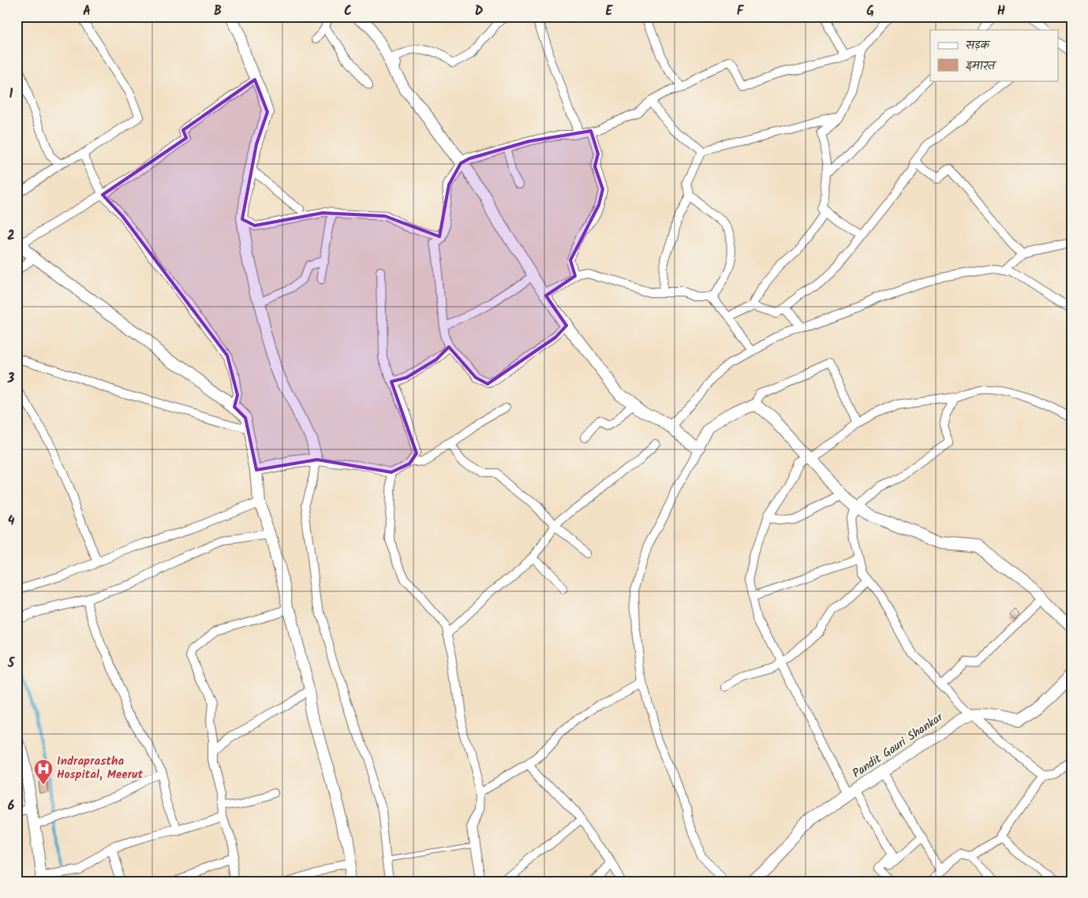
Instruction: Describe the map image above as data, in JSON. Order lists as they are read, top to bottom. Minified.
{"streets":{"street":["Pandit Gauri Shankar"]},"places":{"hospital":["Indraprastha Hospital, Meerut"]},"legend":["सड़क","इमारत"],"grid":{"columns":["A","B","C","D","E","F","G","H"],"rows":["1","2","3","4","5","6"]}}
